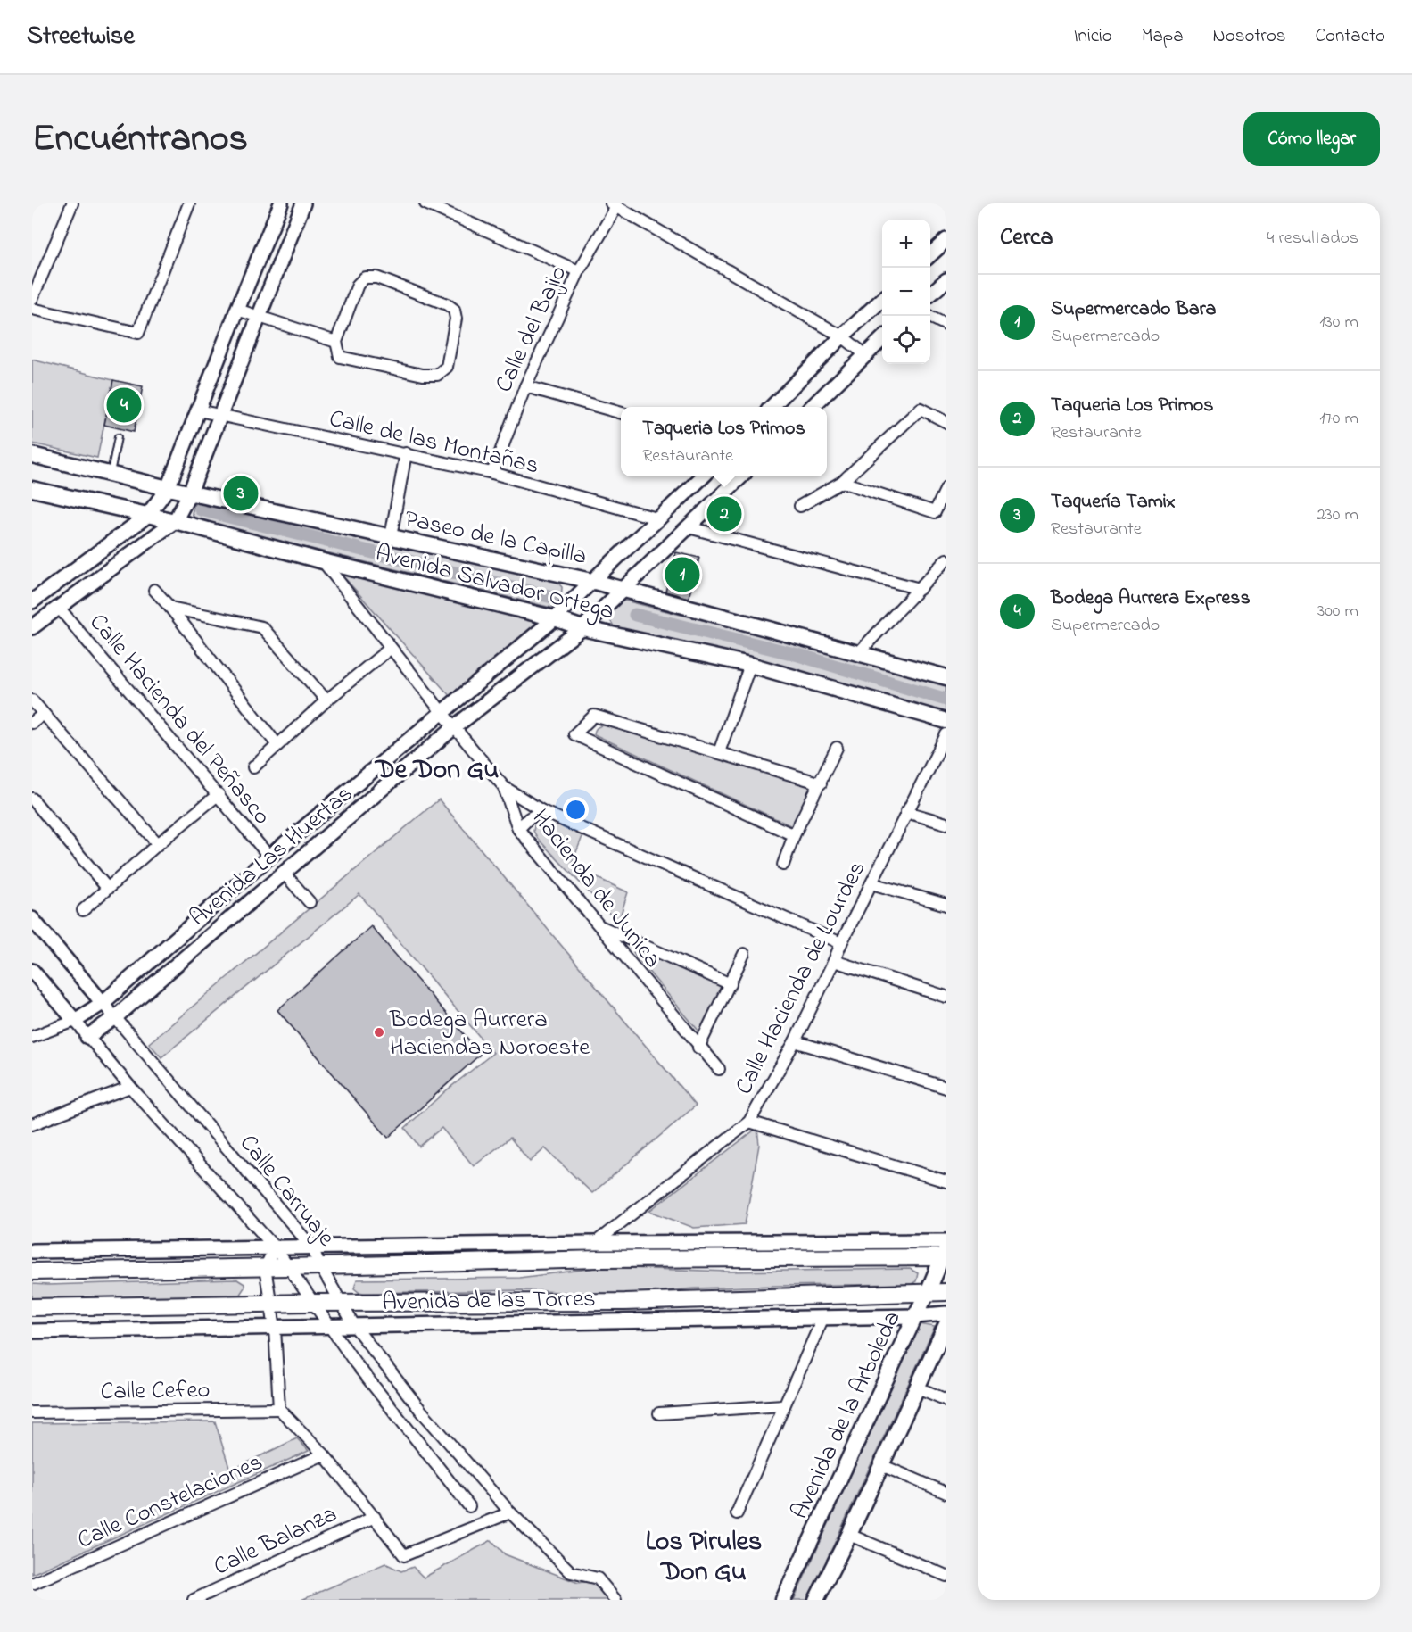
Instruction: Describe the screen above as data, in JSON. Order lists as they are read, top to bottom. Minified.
{"streets":{"main road":["Paseo de la Capilla","Avenida Salvador Ortega","Avenida de las Torres","Avenida de la Arboleda"],"street":["Calle del Bajio","Calle de las Montañas","Calle Hacienda del Peñasco","Avenida Las Huertas","Hacienda de Junica","Calle Hacienda de Lourdes","Calle Carruaje","Calle Cefeo","Calle Constelaciones","Calle Balanza"]},"crossings":[["Calle del Bajio","Calle de las Montañas"],["Calle de las Montañas","Avenida Las Huertas"],["Paseo de la Capilla","Avenida Las Huertas"],["Avenida Salvador Ortega","Avenida Las Huertas"],["Avenida Salvador Ortega","Hacienda de Junica"],["Calle Hacienda del Peñasco","Avenida Las Huertas"],["Avenida Las Huertas","Hacienda de Junica"],["Avenida Las Huertas","Calle Carruaje"],["Calle Carruaje","Avenida de las Torres"],["Avenida de las Torres","Avenida de la Arboleda"]],"districts":["De Don Gu","Los Pirules Don Gu"],"places":["Bodega Aurrera Haciendas Noroeste"],"page":{"header":"Streetwise","nav":["Inicio","Mapa","Nosotros","Contacto"],"title":"Encuéntranos","buttons":"Cómo llegar","heading":["Cerca","4 resultados"],"map_buttons":["+","−"],"list":[{"mark":"1","name":"Supermercado Bara","note":"Supermercado","value":"130 m"},{"mark":"2","name":"Taqueria Los Primos","note":"Restaurante","value":"170 m"},{"mark":"3","name":"Taquería Tamix","note":"Restaurante","value":"230 m"},{"mark":"4","name":"Bodega Aurrera Express","note":"Supermercado","value":"300 m"}],"pins":["4","3","2","1"],"popup":["Taqueria Los Primos","Restaurante"]}}
